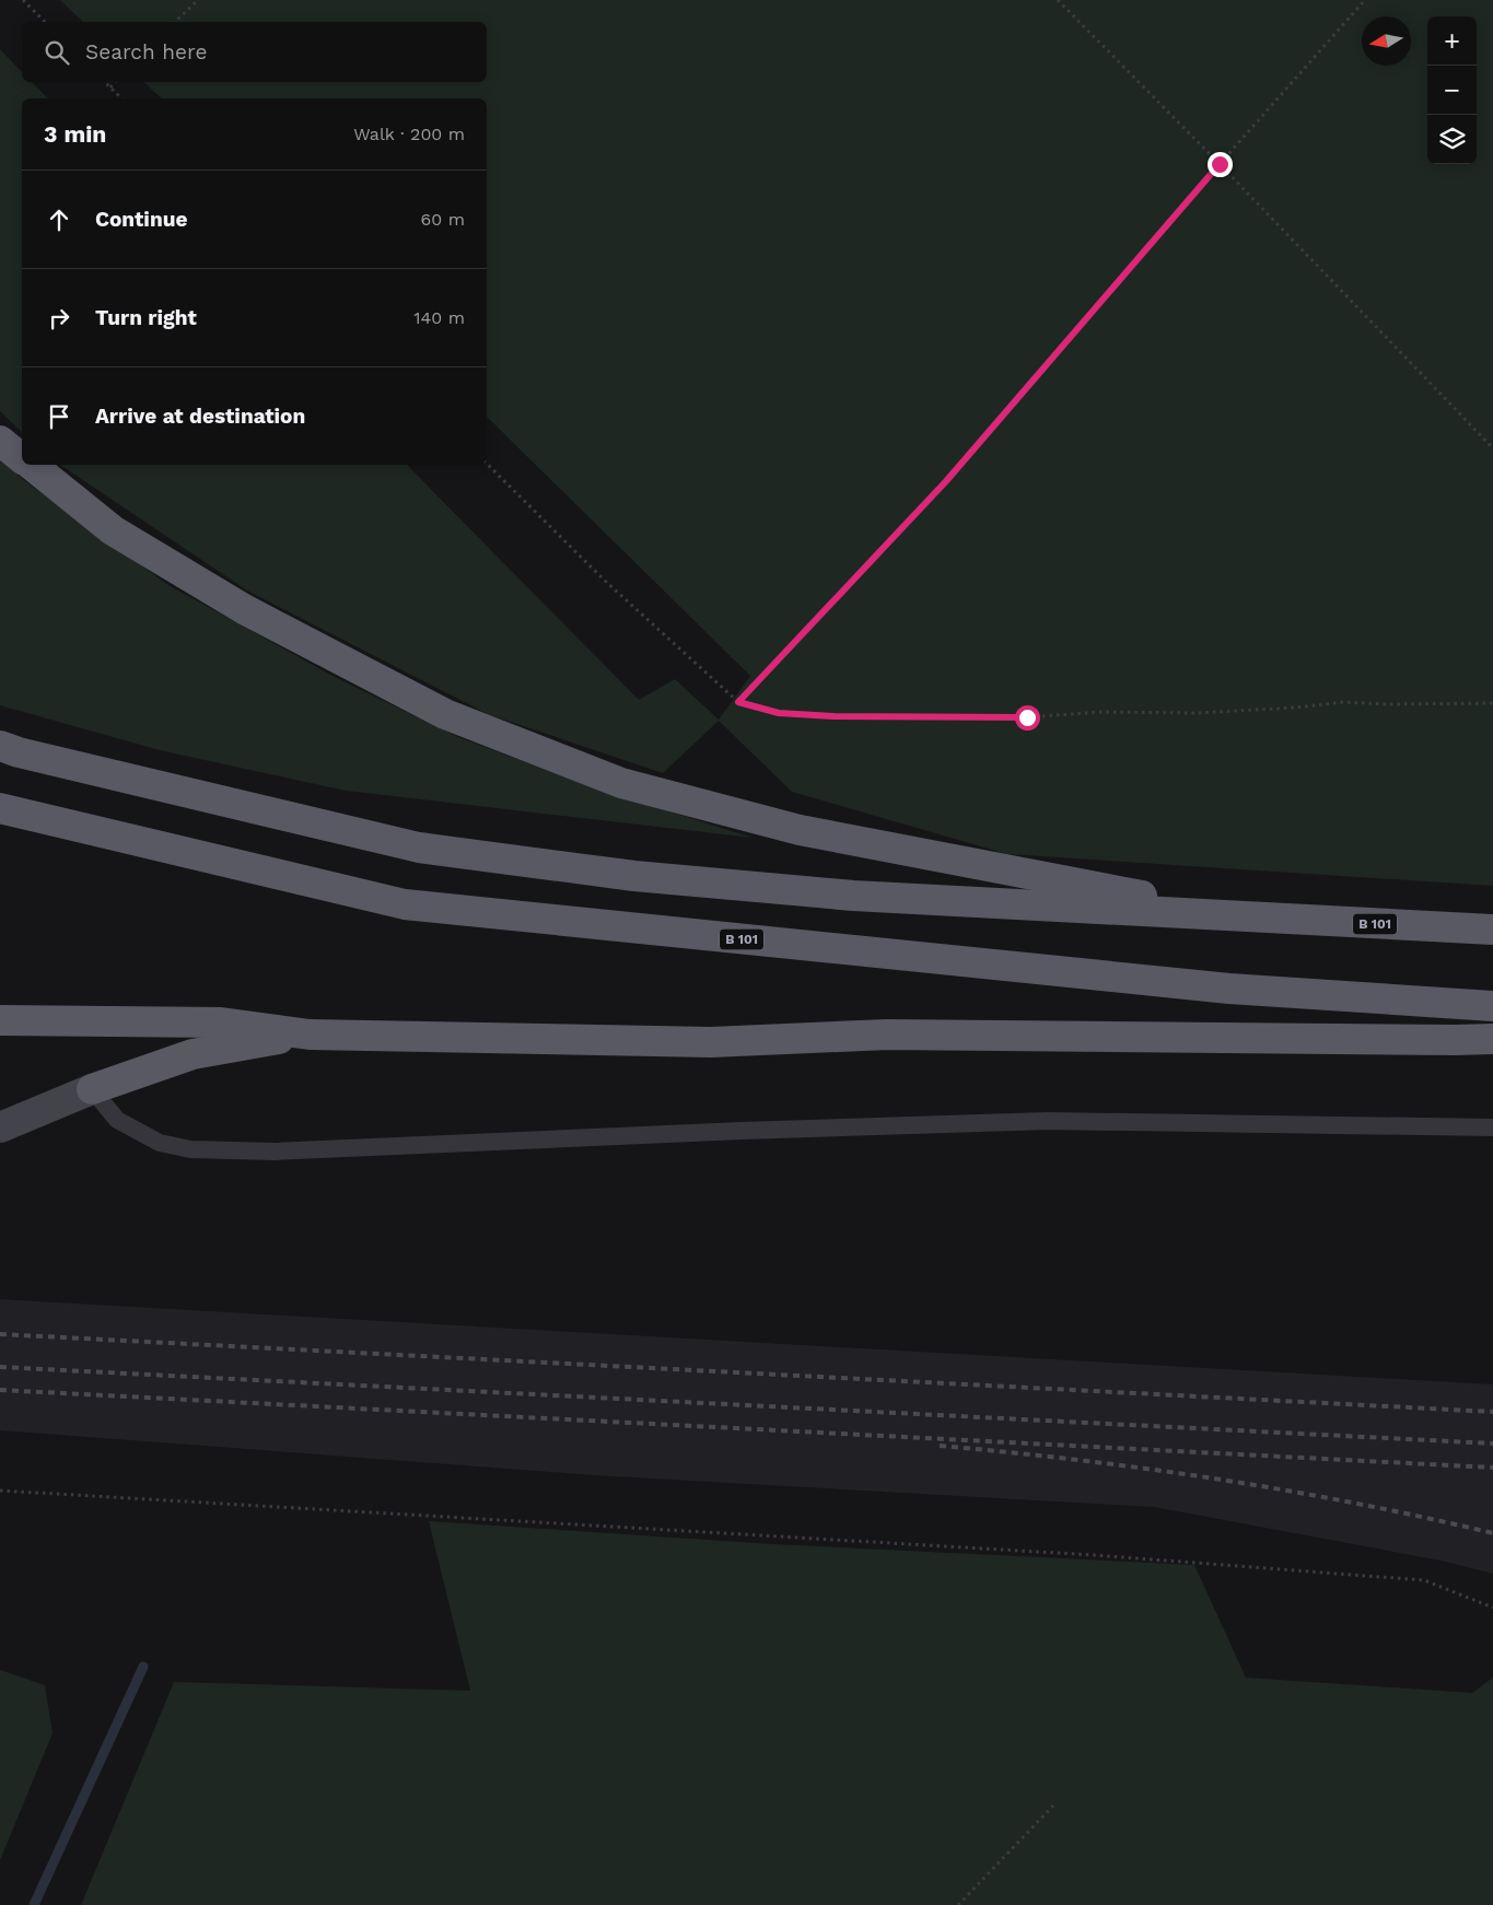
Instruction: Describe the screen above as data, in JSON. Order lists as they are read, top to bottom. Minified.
{"streets":{"highway":["B 101"]},"north":"left","page":{"map_buttons":["+","−"],"search":"Search here","heading":["3 min","Walk · 200 m"],"list":[["Continue","60 m"],["Turn right","140 m"],"Arrive at destination"]}}
